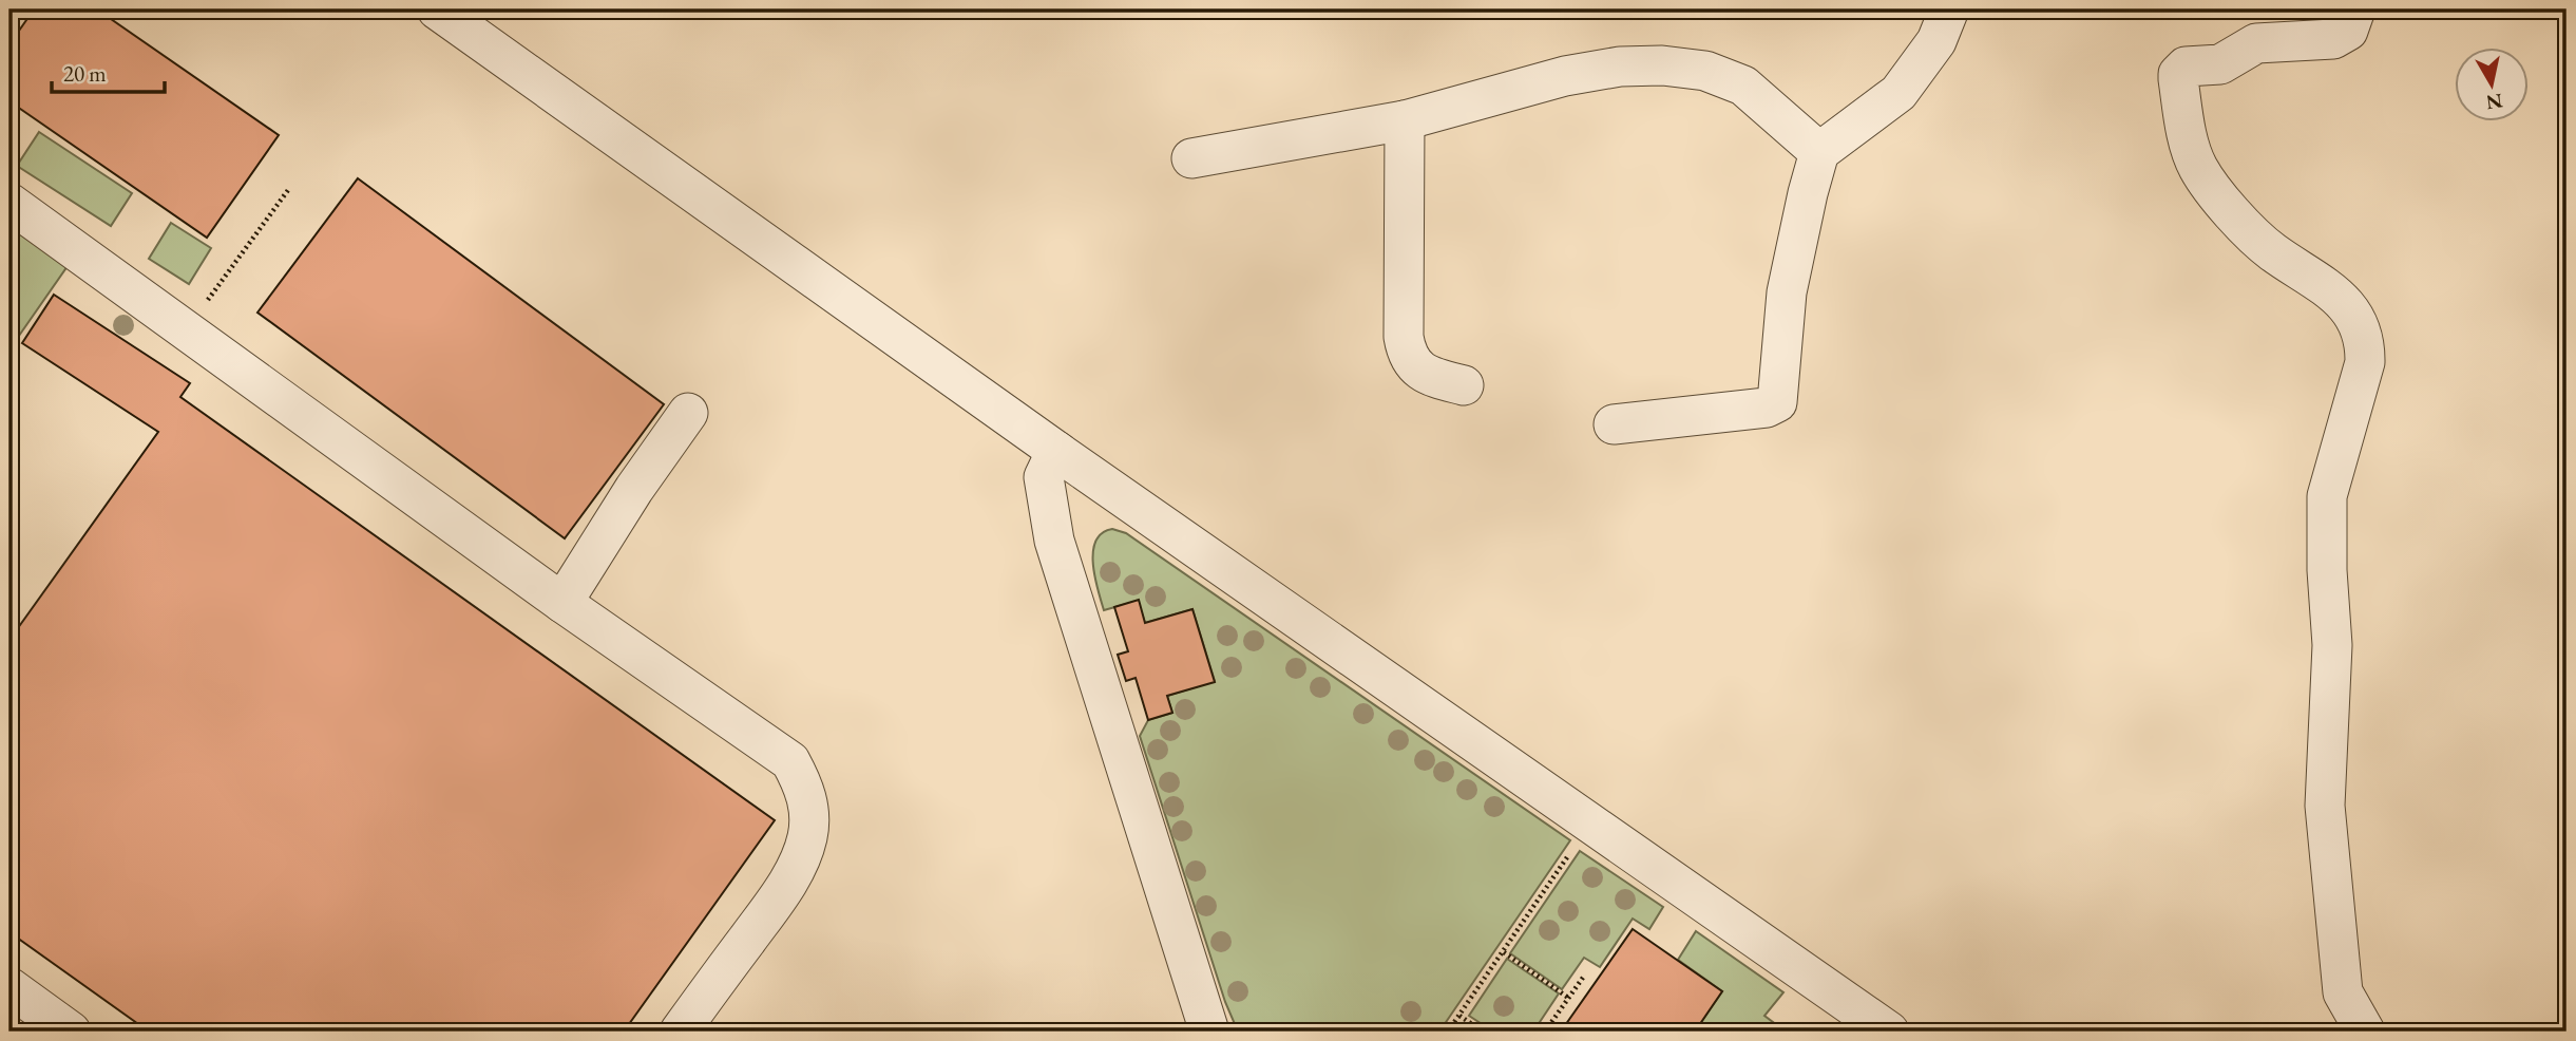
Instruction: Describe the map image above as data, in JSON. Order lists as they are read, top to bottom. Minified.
{"scale_bar":"20 m","north":"bottom"}
